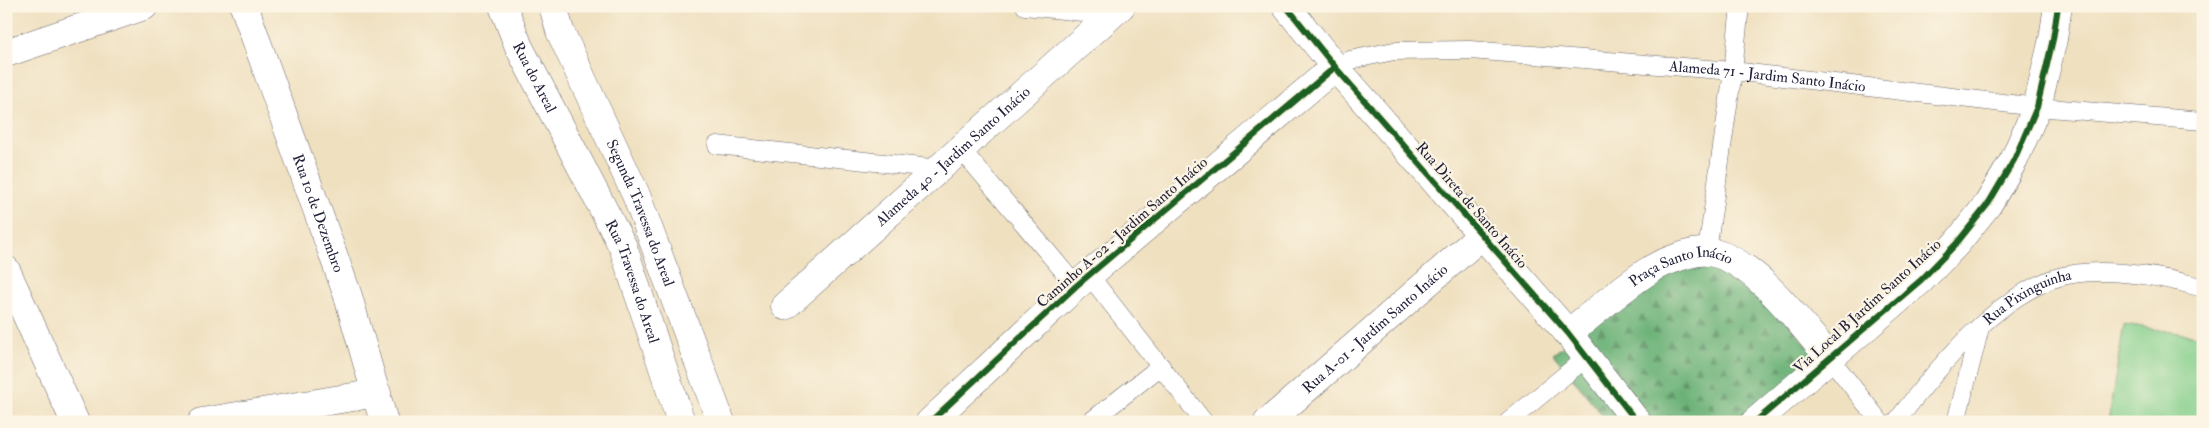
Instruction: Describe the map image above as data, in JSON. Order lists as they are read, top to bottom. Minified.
{"streets":{"street":["Rua do Areal","Alameda 40 - Jardim Santo Inácio","Rua Direta de Santo Inácio","Segunda Travessa do Areal","Rua 10 de Dezembro","Caminho A-02 - Jardim Santo Inácio","Praça Santo Inácio","Rua Travessa do Areal","Via Local B Jardim Santo Inácio","Rua A-01 - Jardim Santo Inácio"],"lane":["Alameda 71 - Jardim Santo Inácio","Rua Pixinguinha"]},"crossings":[["Rua do Areal","Rua Travessa do Areal"],["Alameda 71 - Jardim Santo Inácio","Rua Direta de Santo Inácio"],["Alameda 71 - Jardim Santo Inácio","Caminho A-02 - Jardim Santo Inácio"],["Alameda 71 - Jardim Santo Inácio","Via Local B Jardim Santo Inácio"],["Rua Direta de Santo Inácio","Caminho A-02 - Jardim Santo Inácio"],["Rua Direta de Santo Inácio","Praça Santo Inácio"],["Rua Direta de Santo Inácio","Rua A-01 - Jardim Santo Inácio"],["Praça Santo Inácio","Via Local B Jardim Santo Inácio"]]}
